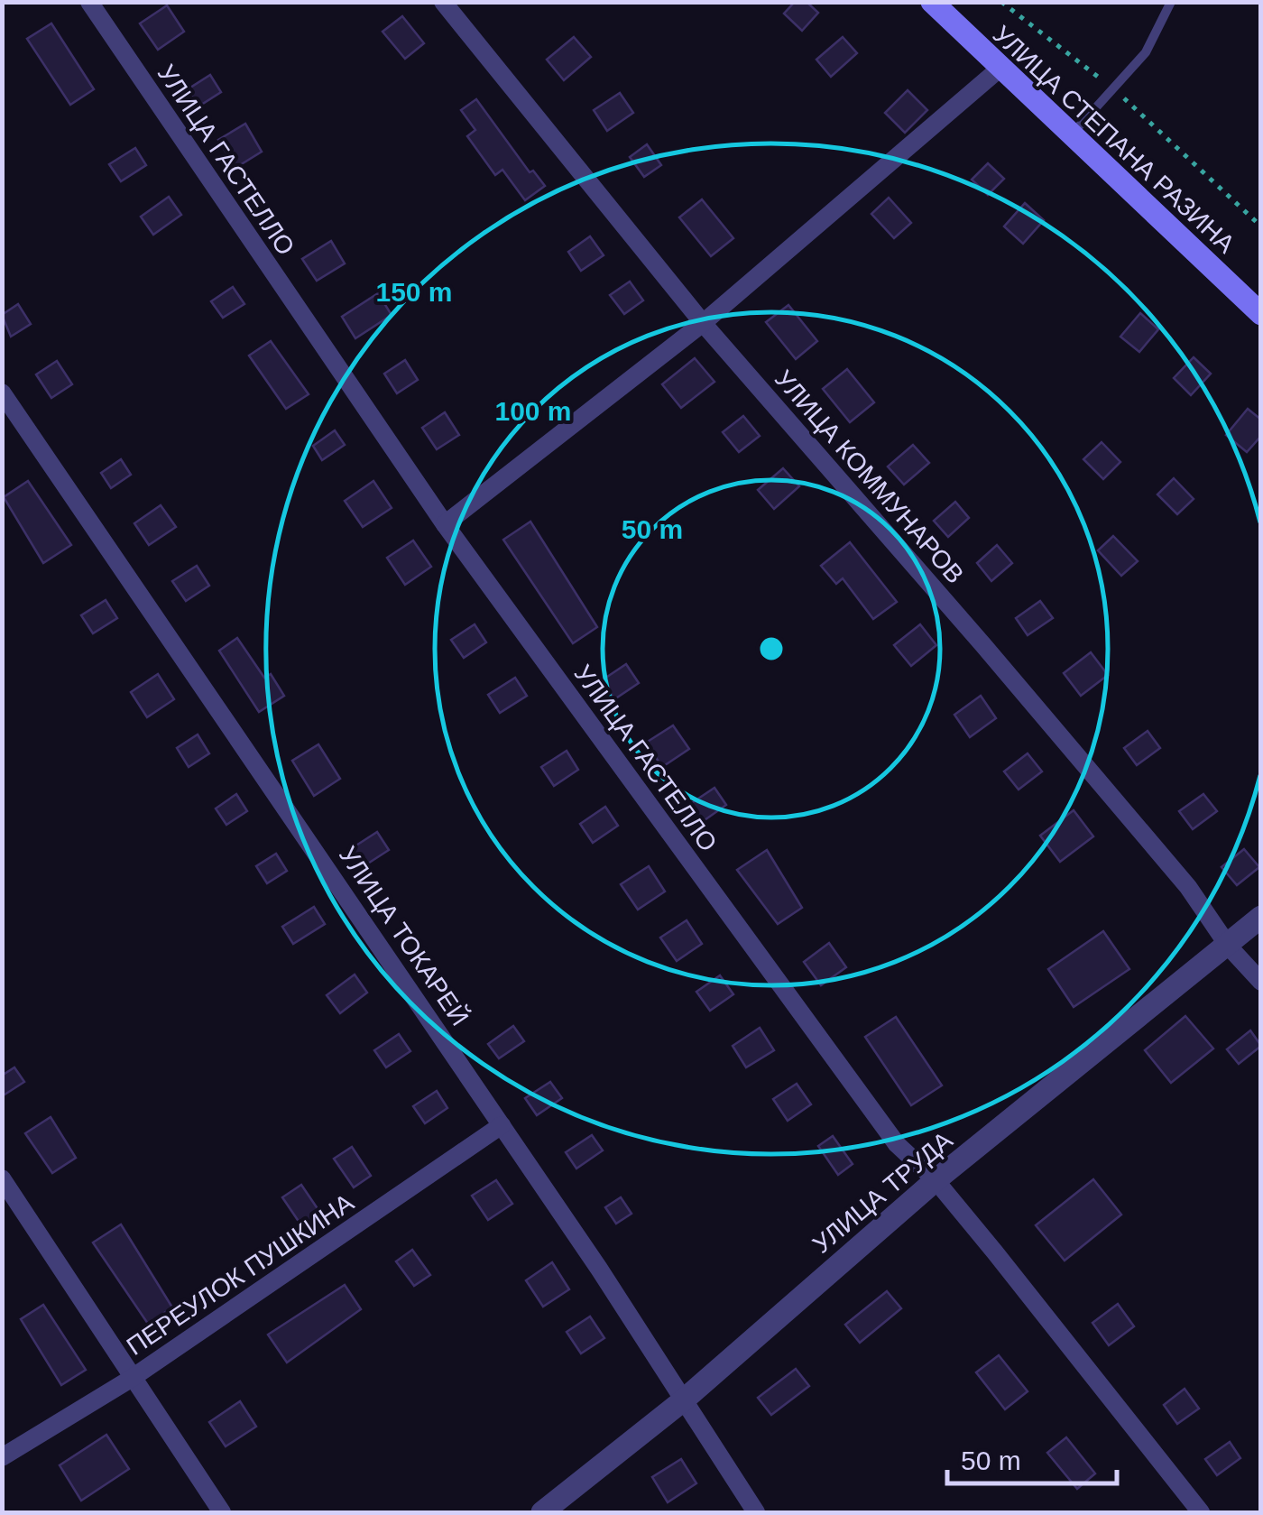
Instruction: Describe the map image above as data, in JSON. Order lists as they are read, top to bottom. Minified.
{"streets":{"main road":["УЛИЦА СТЕПАНА РАЗИНА"],"street":["УЛИЦА ГАСТЕЛЛО","УЛИЦА КОММУНАРОВ","УЛИЦА ТОКАРЕЙ","УЛИЦА ТРУДА","ПЕРЕУЛОК ПУШКИНА"]},"crossings":[["УЛИЦА ГАСТЕЛЛО","УЛИЦА ТРУДА"],["УЛИЦА КОММУНАРОВ","УЛИЦА ТРУДА"],["УЛИЦА ТОКАРЕЙ","УЛИЦА ТРУДА"],["УЛИЦА ТОКАРЕЙ","ПЕРЕУЛОК ПУШКИНА"]],"scale_bar":"50 m","rings":["150 m","100 m","50 m"]}
